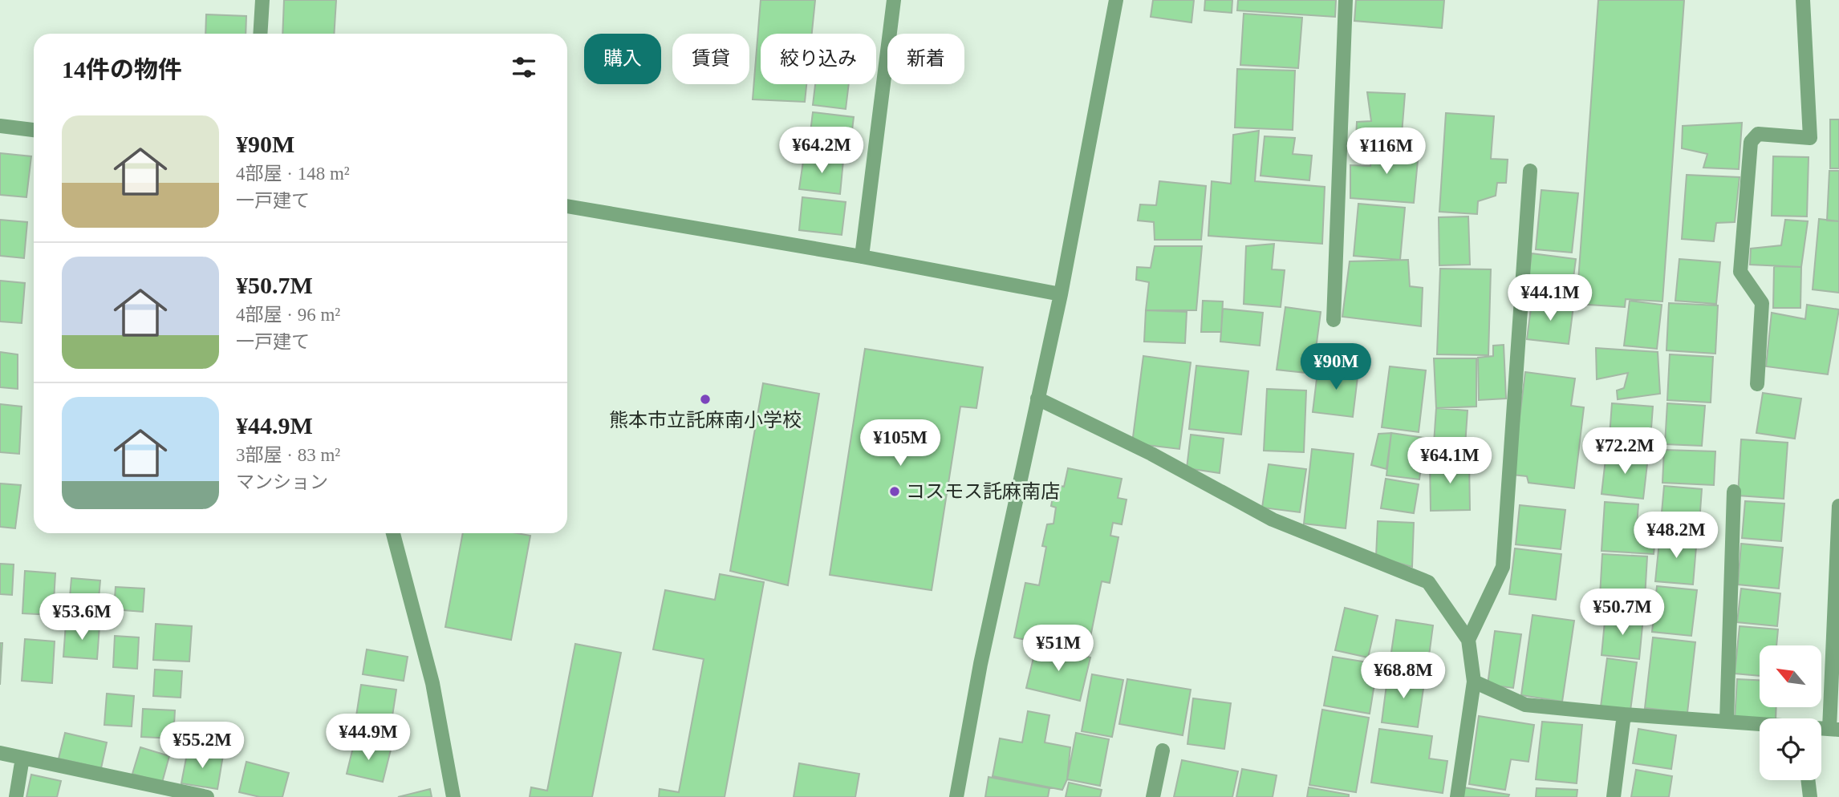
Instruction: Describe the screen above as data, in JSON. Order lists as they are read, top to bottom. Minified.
{"places":["熊本市立託麻南小学校","コスモス託麻南店"],"north":"top left","page":{"chip":["購入","賃貸","絞り込み","新着"],"heading":"14件の物件","list":[{"name":"¥90M","note":"4部屋 · 148 m² · 一戸建て"},{"name":"¥50.7M","note":"4部屋 · 96 m² · 一戸建て"},{"name":"¥44.9M","note":"3部屋 · 83 m² · マンション"}],"price":["¥64.2M","¥116M","¥44.1M","¥90M","¥105M","¥72.2M","¥64.1M","¥48.2M","¥50.7M","¥53.6M","¥51M","¥68.8M","¥44.9M","¥55.2M"]}}
